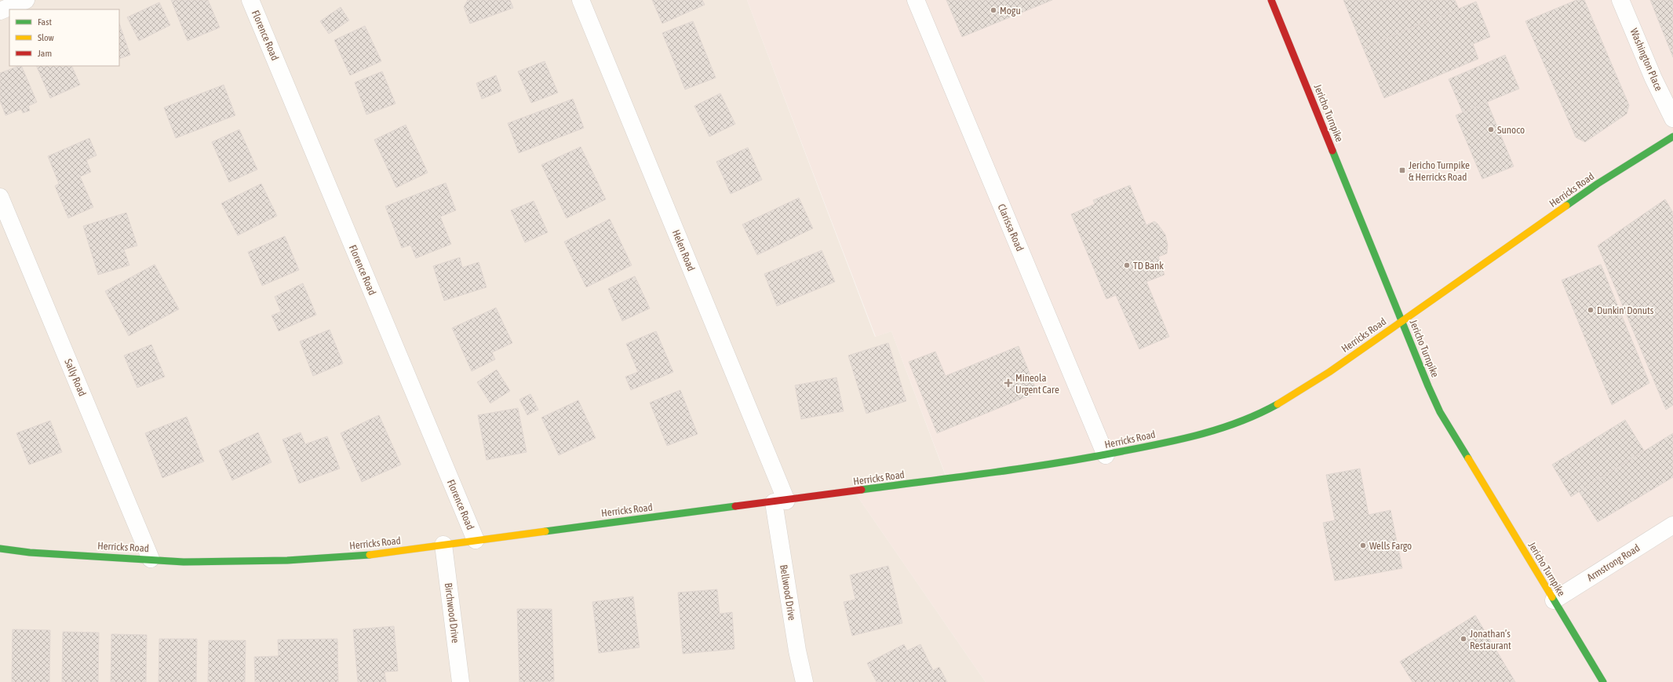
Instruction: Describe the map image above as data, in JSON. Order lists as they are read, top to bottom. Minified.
{"streets":{"main road":["Jericho Turnpike","Herricks Road"],"street":["Florence Road","Washington Place","Clarissa Road","Helen Road","Sally Road","Armstrong Road","Bellwood Drive","Birchwood Drive"]},"crossings":[["Florence Road","Herricks Road"],["Jericho Turnpike","Herricks Road"],["Jericho Turnpike","Armstrong Road"],["Herricks Road","Clarissa Road"],["Herricks Road","Helen Road"],["Herricks Road","Sally Road"],["Herricks Road","Bellwood Drive"],["Herricks Road","Birchwood Drive"],["Helen Road","Bellwood Drive"]],"places":{"other":["Mogu","Sunoco","TD Bank","Dunkin' Donuts","Wells Fargo","Jonathan’s Restaurant"],"transit":["Jericho Turnpike & Herricks Road"],"health":["Mineola Urgent Care"]},"legend":["Fast","Slow","Jam"]}
